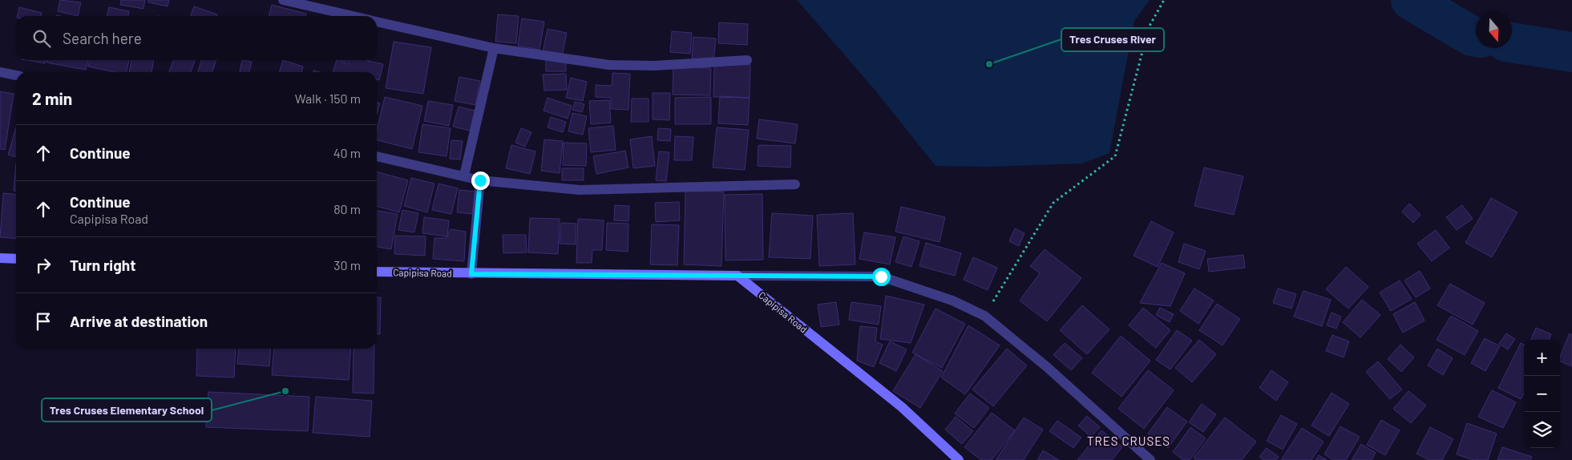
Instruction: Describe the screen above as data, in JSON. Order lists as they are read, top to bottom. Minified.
{"streets":{"street":["Capipisa Road"]},"districts":["TRES CRUSES"],"places":["Tres Cruses River","Tres Cruses Elementary School"],"north":"bottom","page":{"search":"Search here","heading":["2 min","Walk · 150 m"],"list":[["Continue","40 m"],["Continue","Capipisa Road","80 m"],["Turn right","30 m"],"Arrive at destination"],"map_buttons":["+","−"]}}
